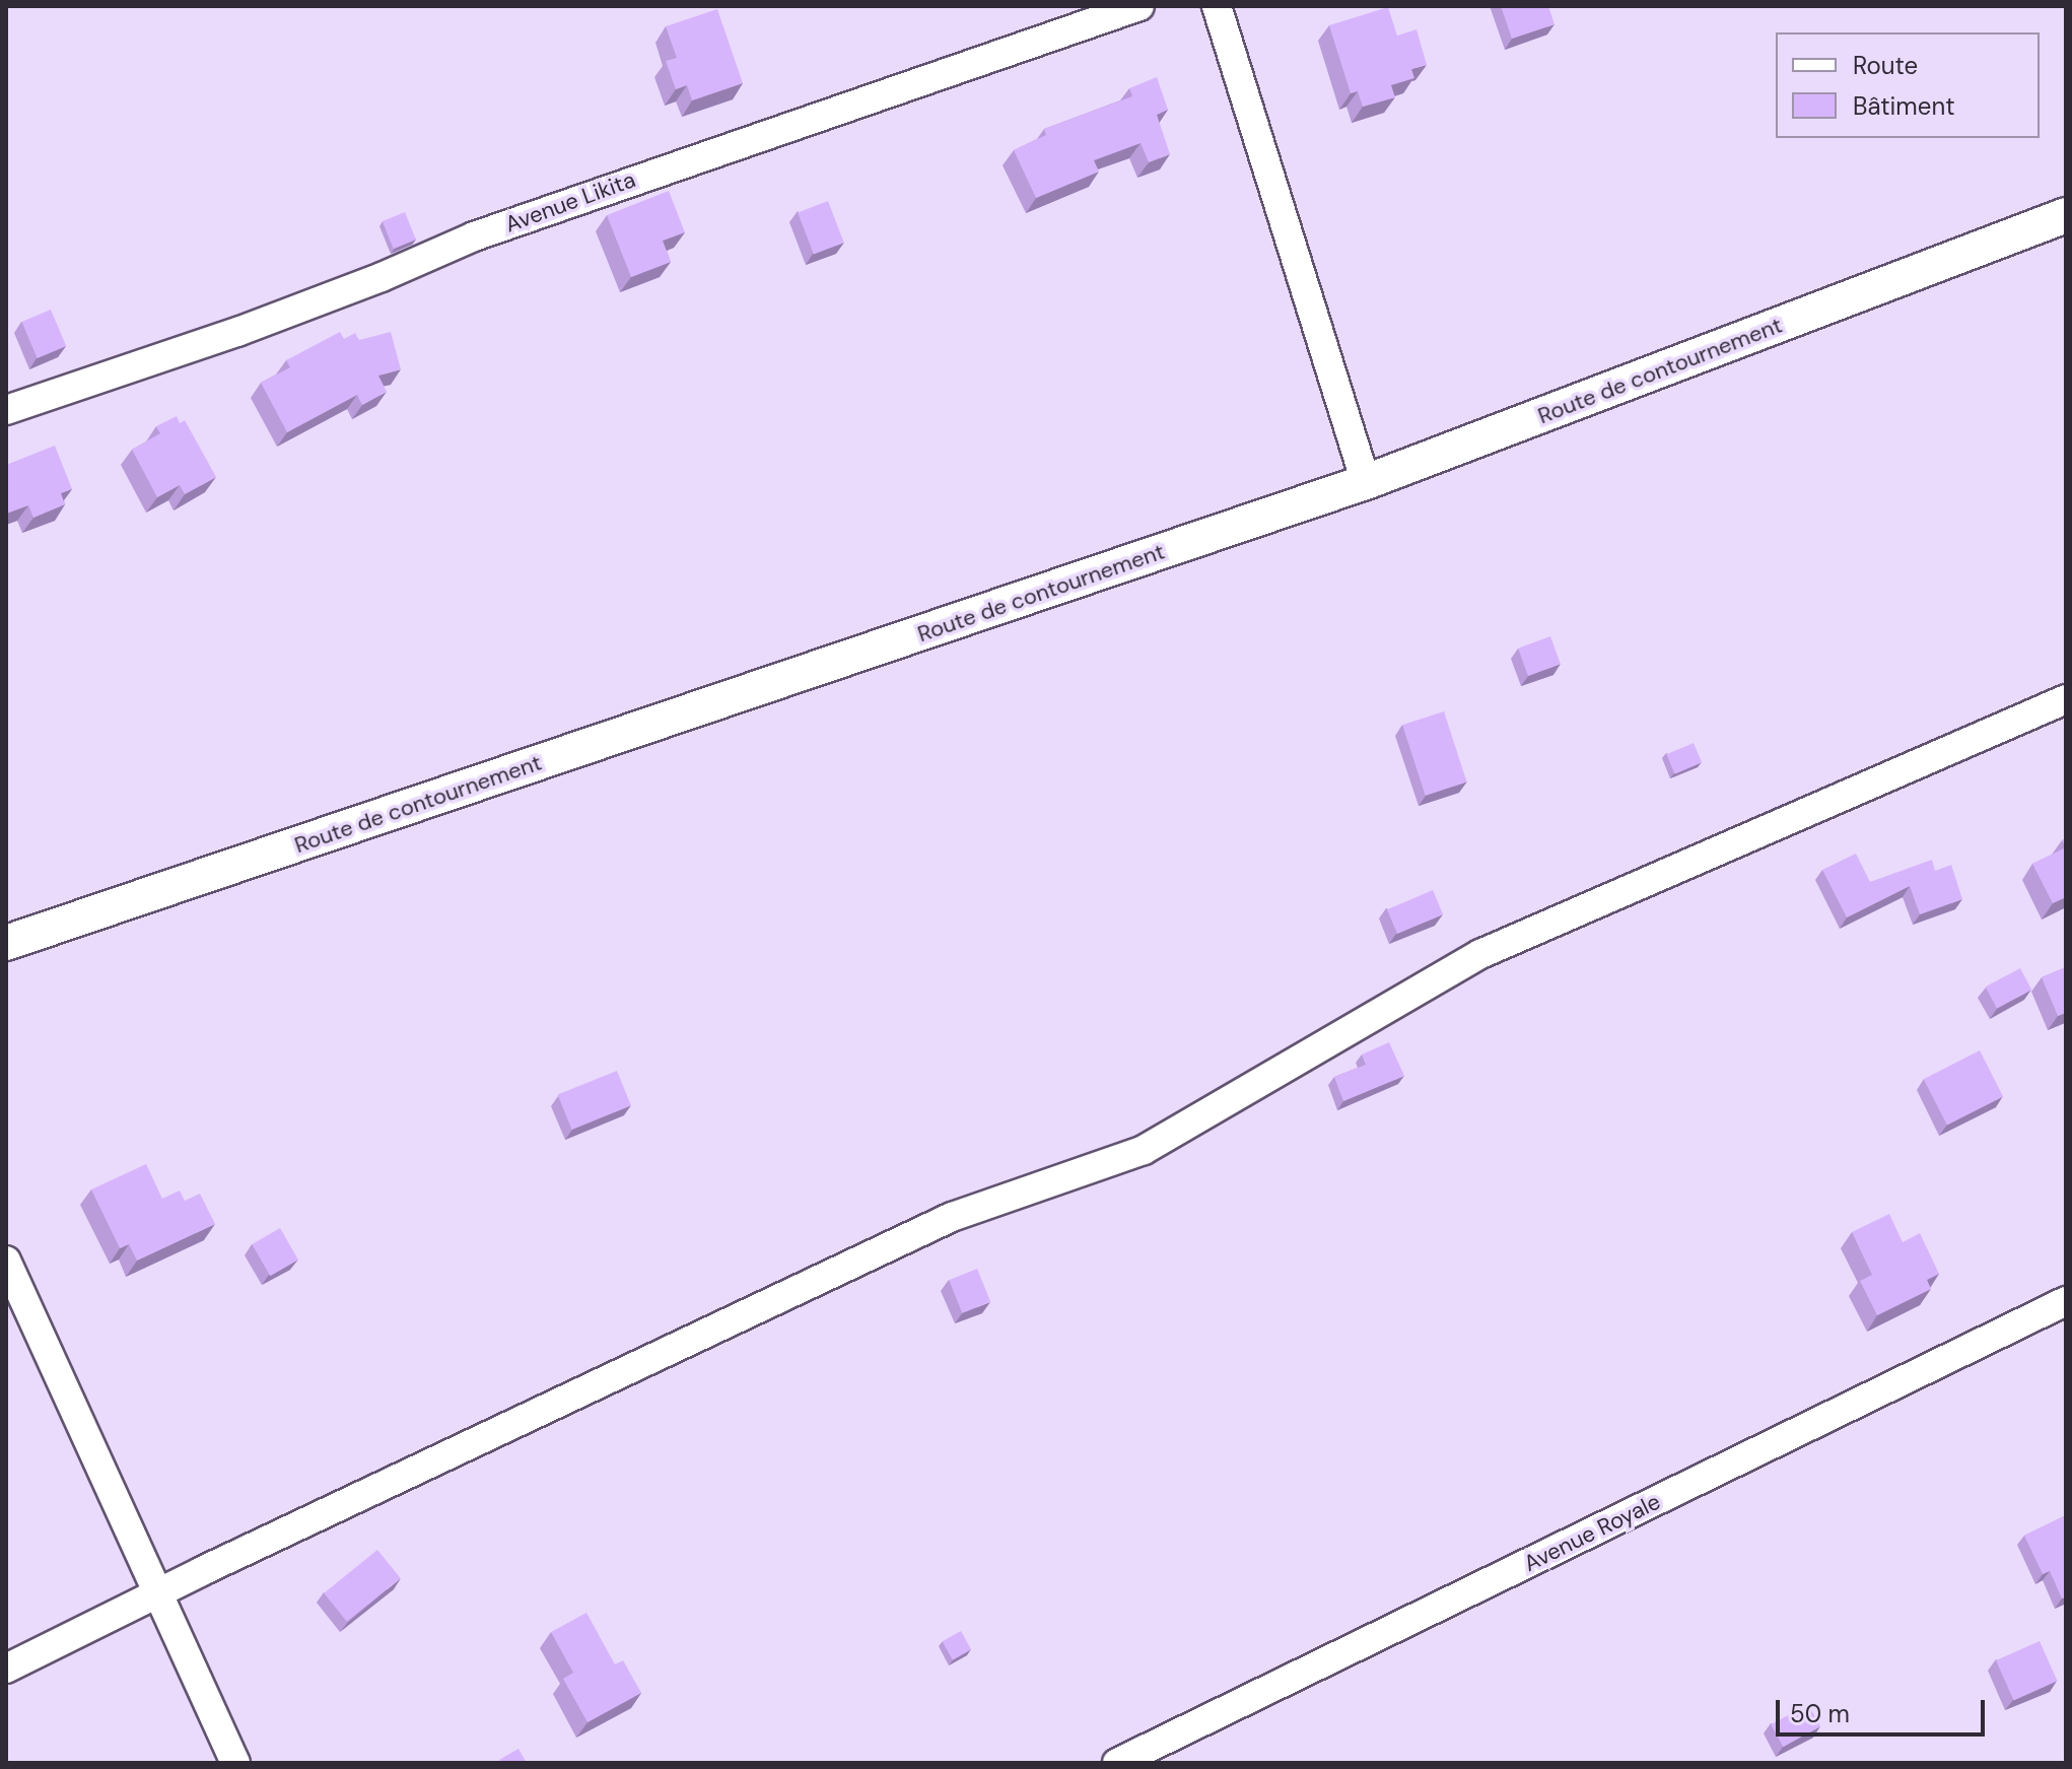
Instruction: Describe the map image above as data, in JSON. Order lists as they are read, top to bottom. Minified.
{"streets":{"street":["Avenue Likita","Route de contournement","Avenue Royale"]},"legend":["Route","Bâtiment"],"scale_bar":"50 m"}
